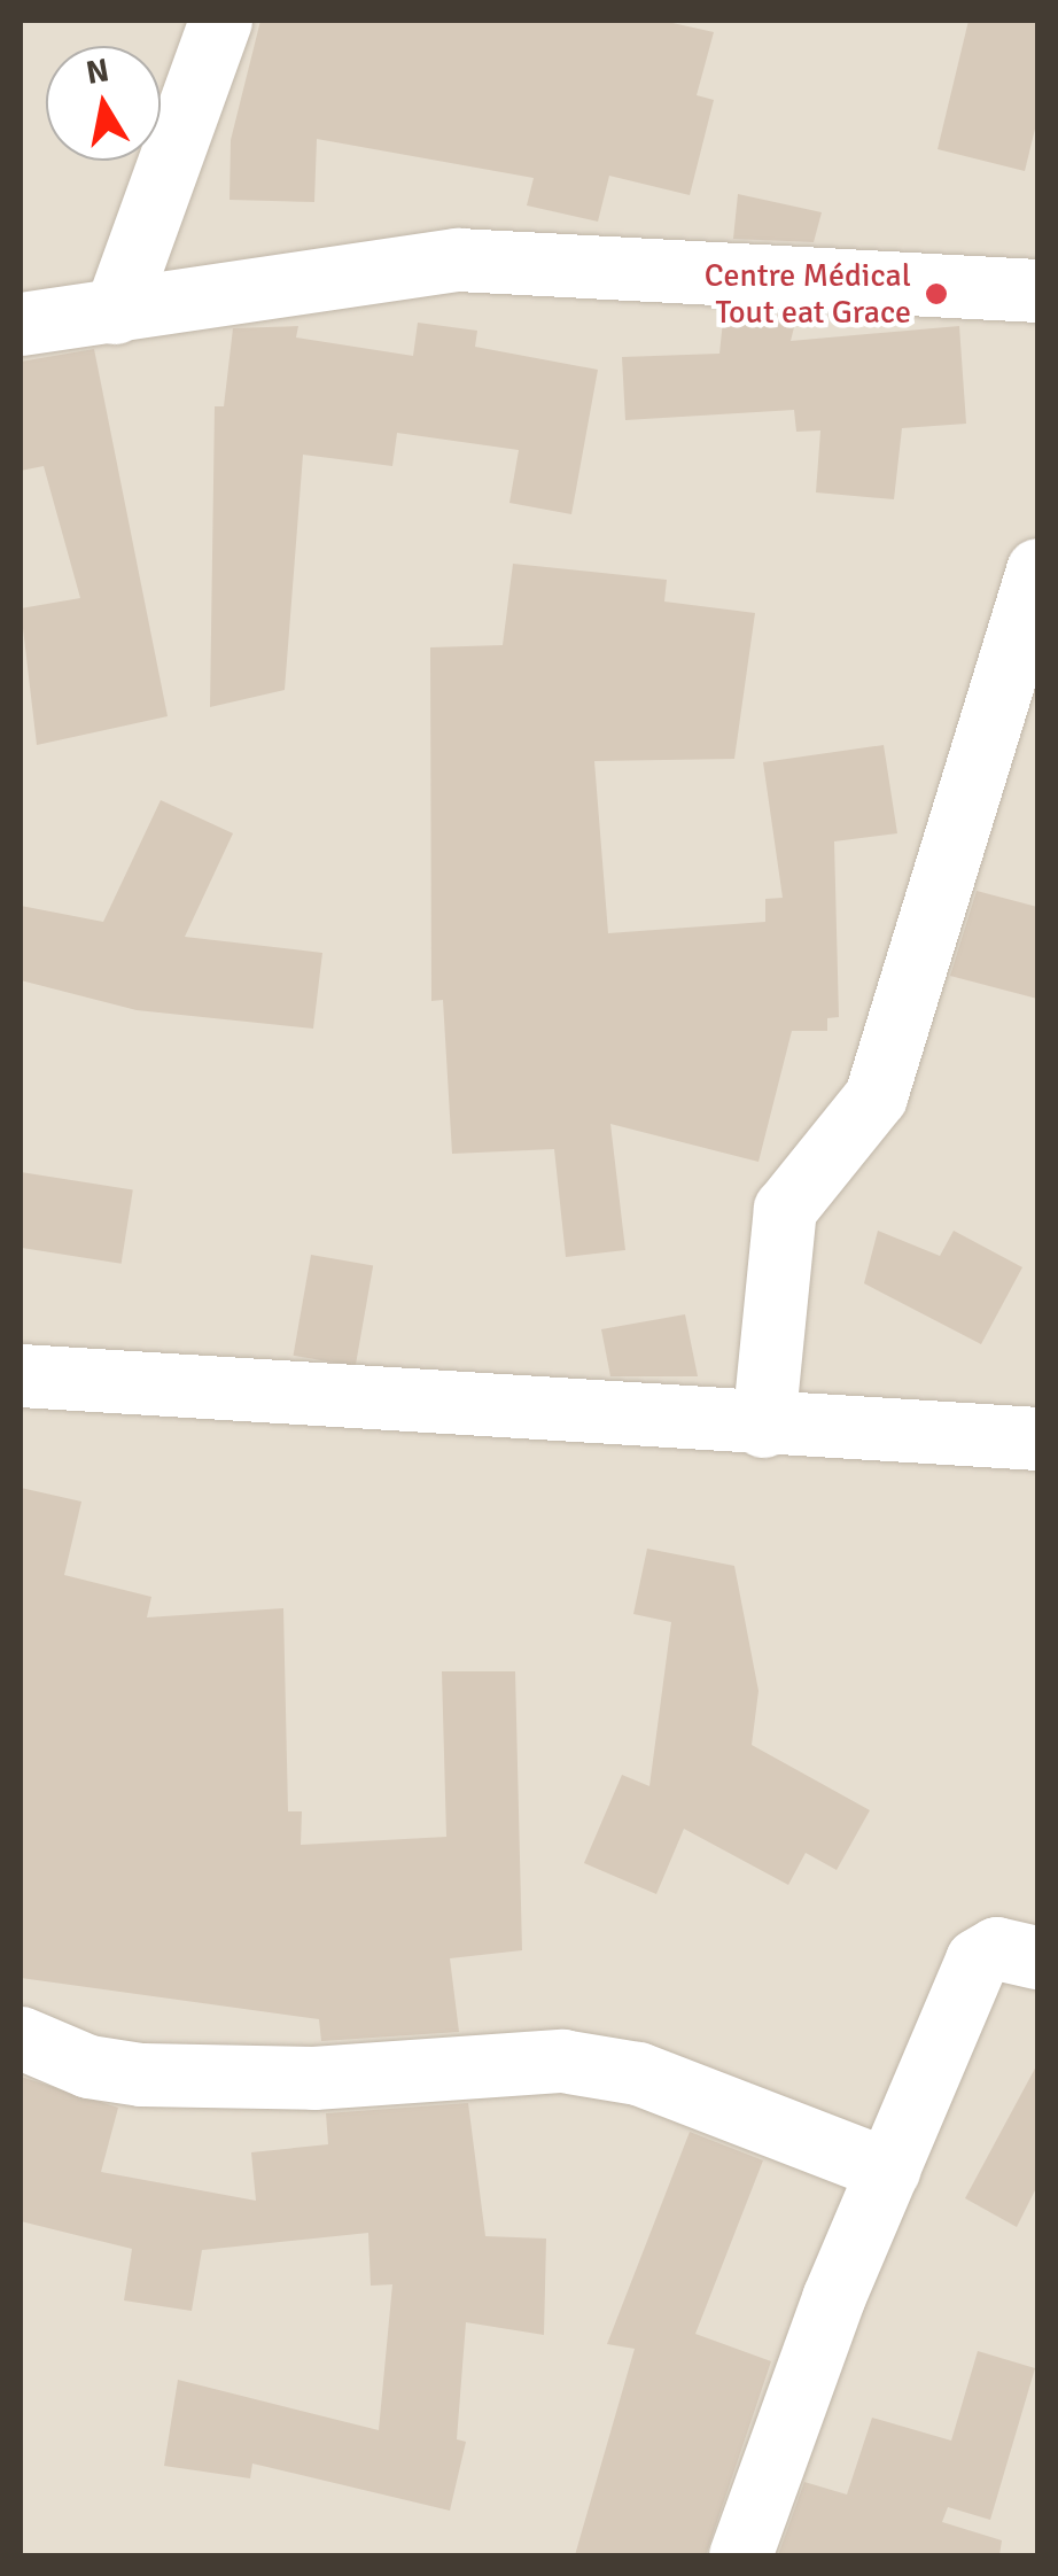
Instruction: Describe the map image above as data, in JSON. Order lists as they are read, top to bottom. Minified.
{"places":["Centre Médical Tout eat Grace"],"north":"top"}
